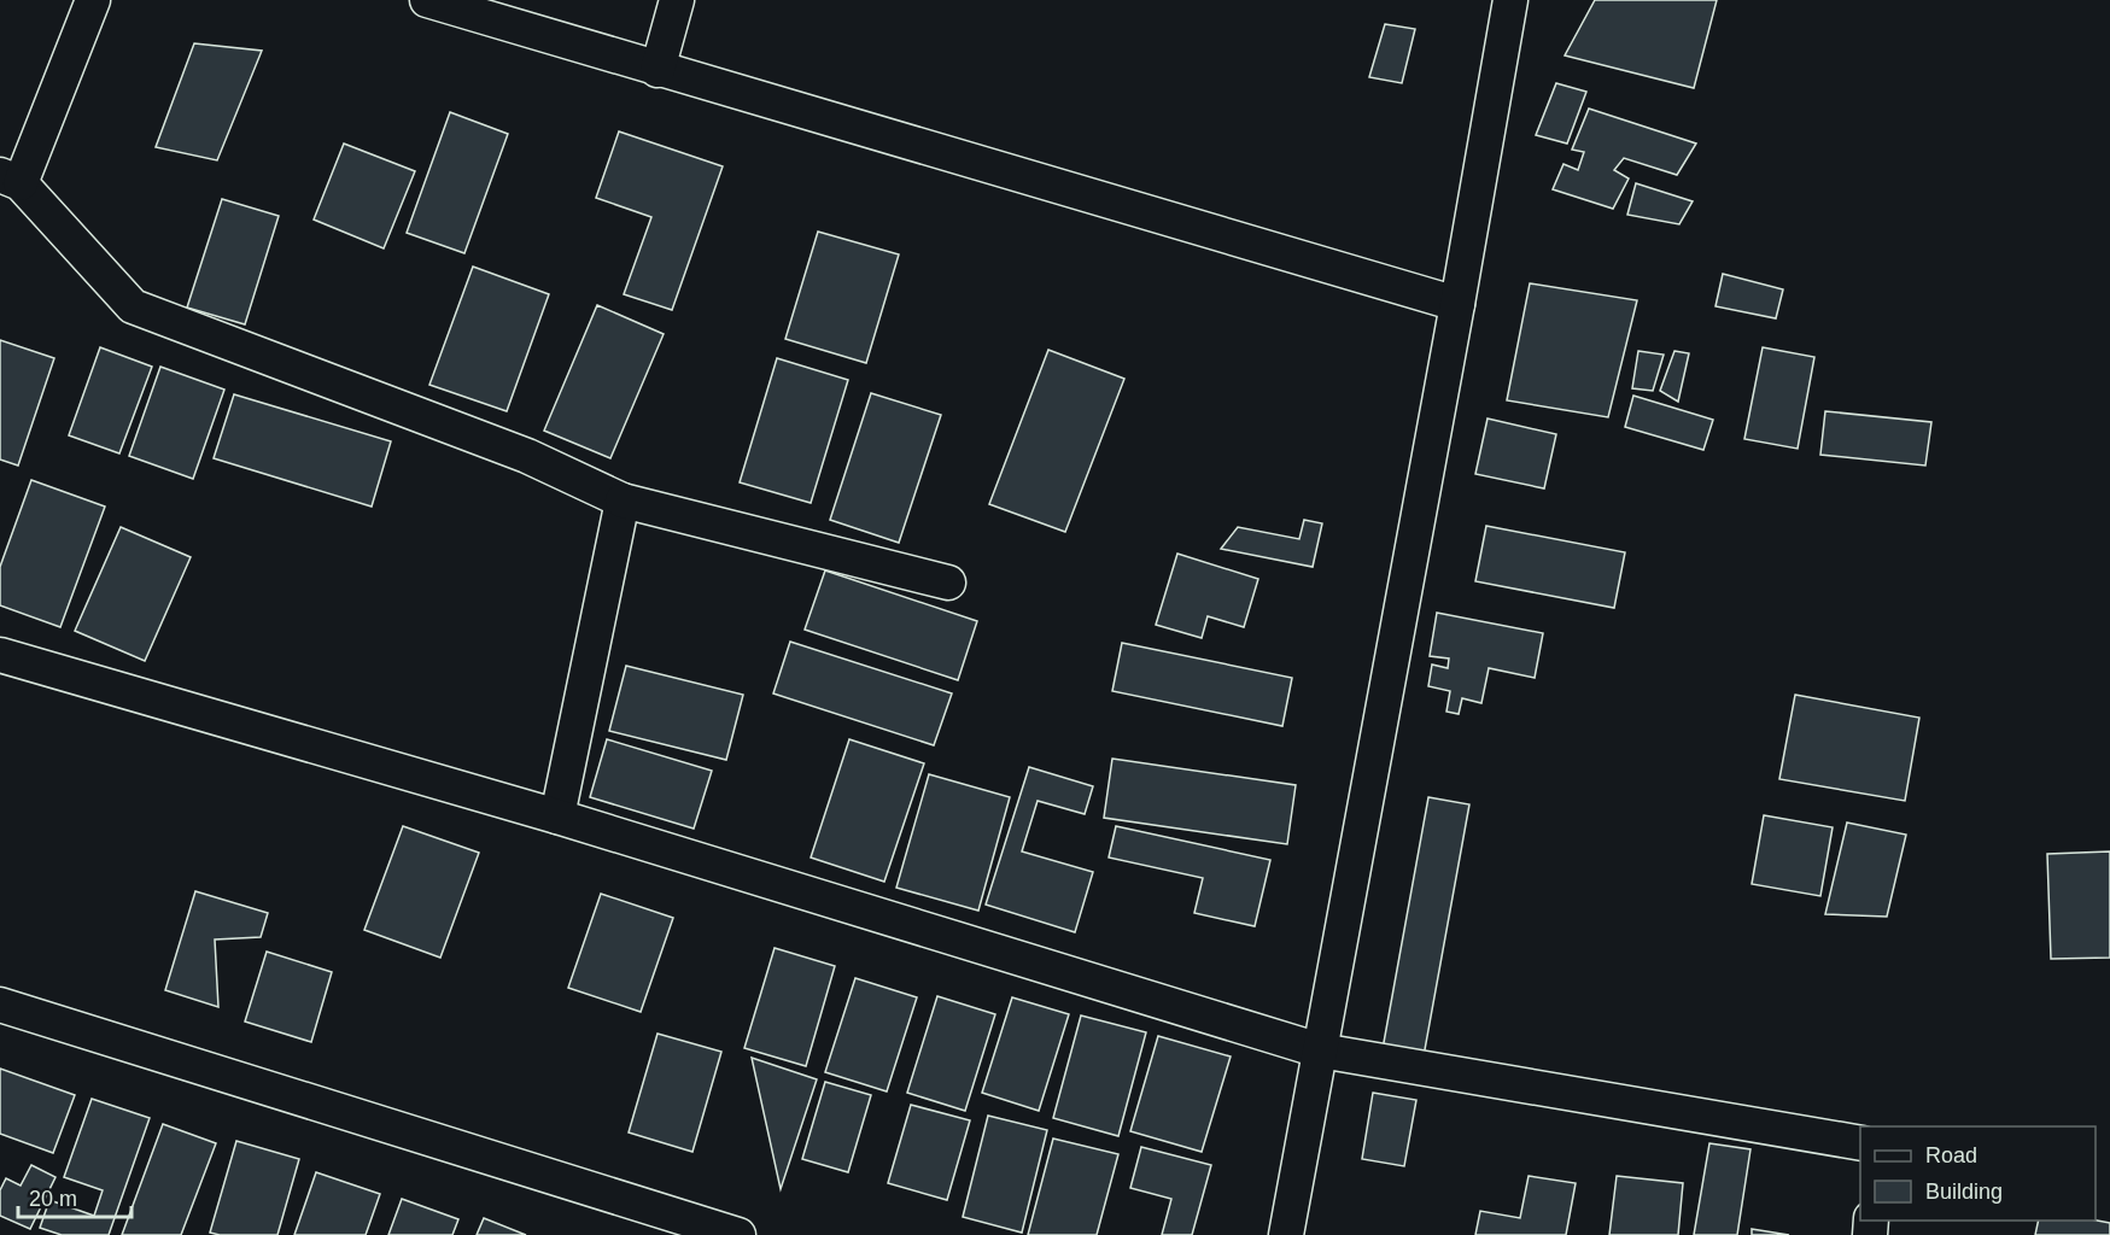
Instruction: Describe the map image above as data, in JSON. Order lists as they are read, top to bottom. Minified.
{"legend":["Road","Building"],"scale_bar":"20 m"}
